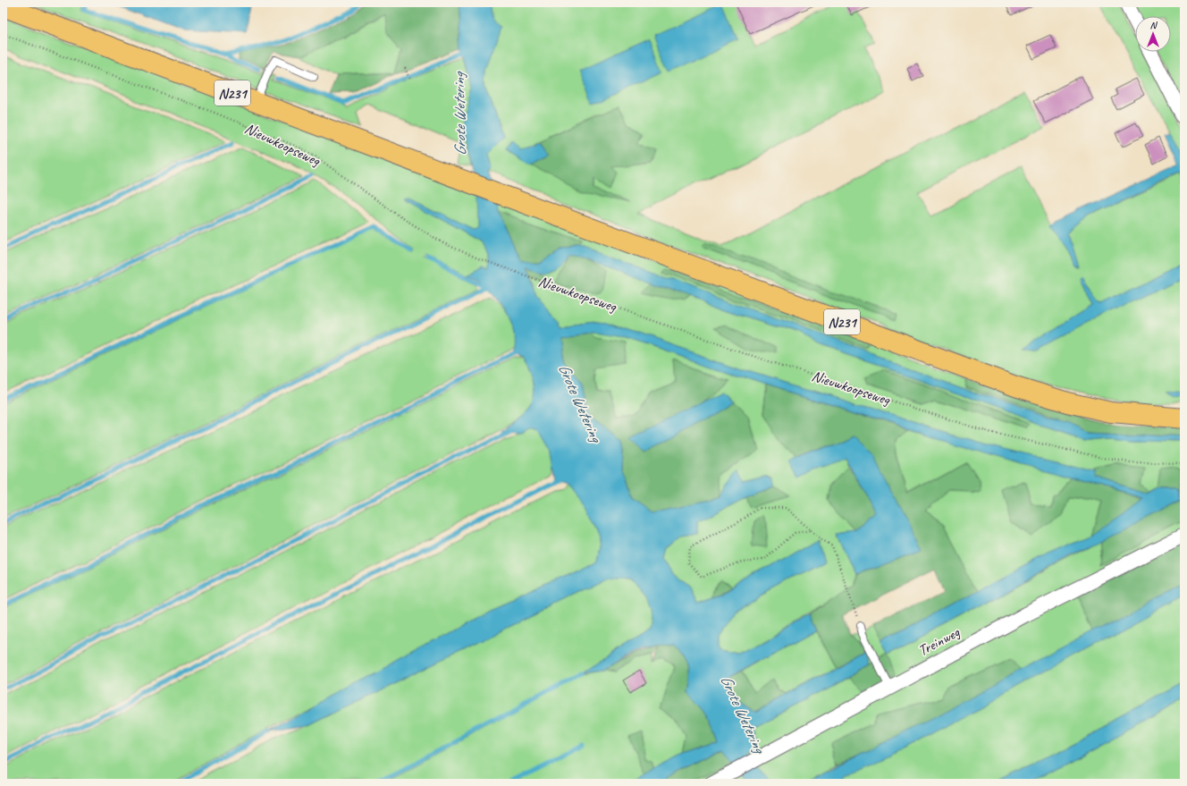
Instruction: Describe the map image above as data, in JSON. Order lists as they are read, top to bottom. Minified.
{"streets":{"main road":["N231","Nieuwkoopseweg"],"street":["Treinweg"]},"water":["Grote Wetering"],"north":"top"}
